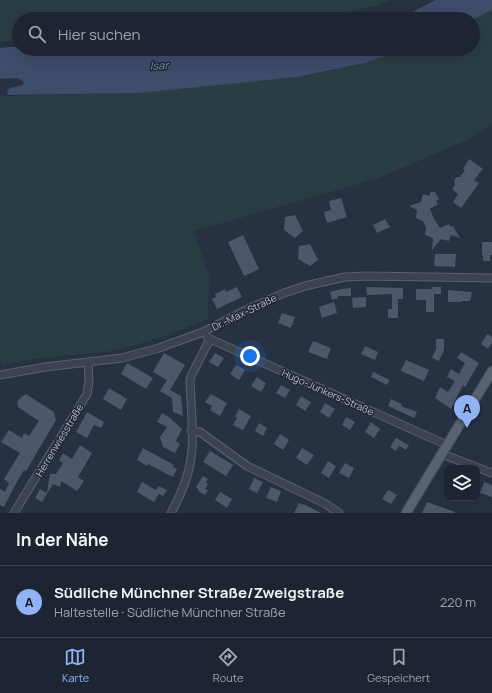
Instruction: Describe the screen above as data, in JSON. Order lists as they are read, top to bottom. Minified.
{"streets":{"street":["Dr.-Max-Straße","Hugo-Junkers-Straße","Herrenwiesstraße"]},"crossings":[["Dr.-Max-Straße","Herrenwiesstraße"]],"water":["Isar"],"page":{"search":"Hier suchen","pins":"A","heading":"In der Nähe","list":[{"mark":"A","name":"Südliche Münchner Straße/Zweigstraße","note":"Haltestelle · Südliche Münchner Straße","value":"220 m"}],"nav":["Karte","Route","Gespeichert"]}}
